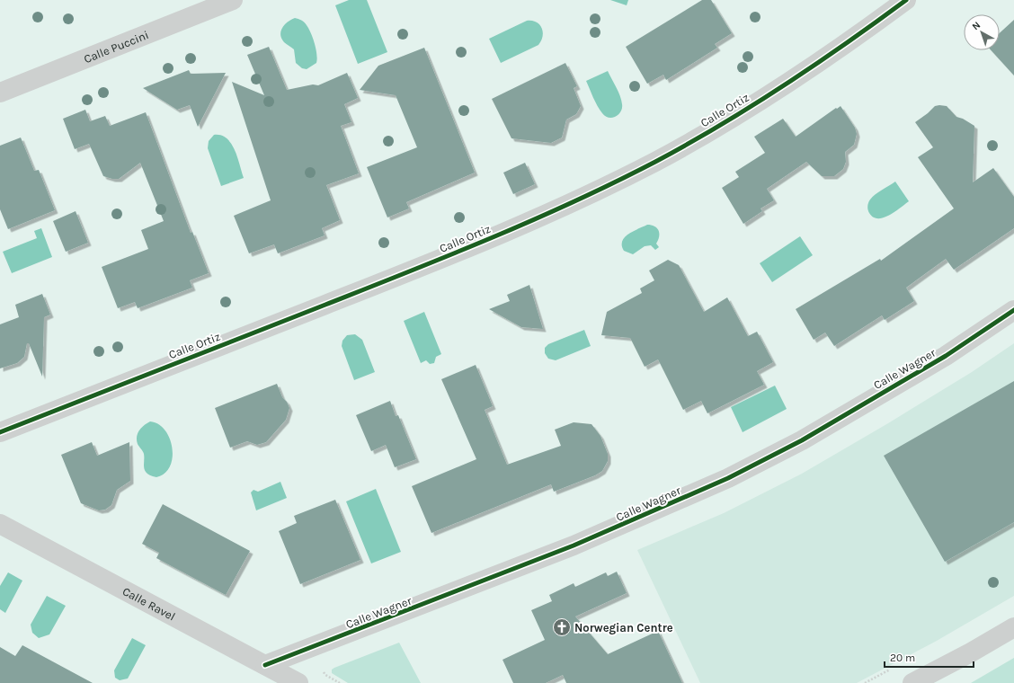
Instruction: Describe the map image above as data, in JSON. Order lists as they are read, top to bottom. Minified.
{"streets":{"street":["Calle Puccini","Calle Ortiz","Calle Wagner","Calle Ravel"]},"crossings":[["Calle Wagner","Calle Ravel"]],"places":{"church":["Norwegian Centre"]},"scale_bar":"20 m","north":"top left"}
